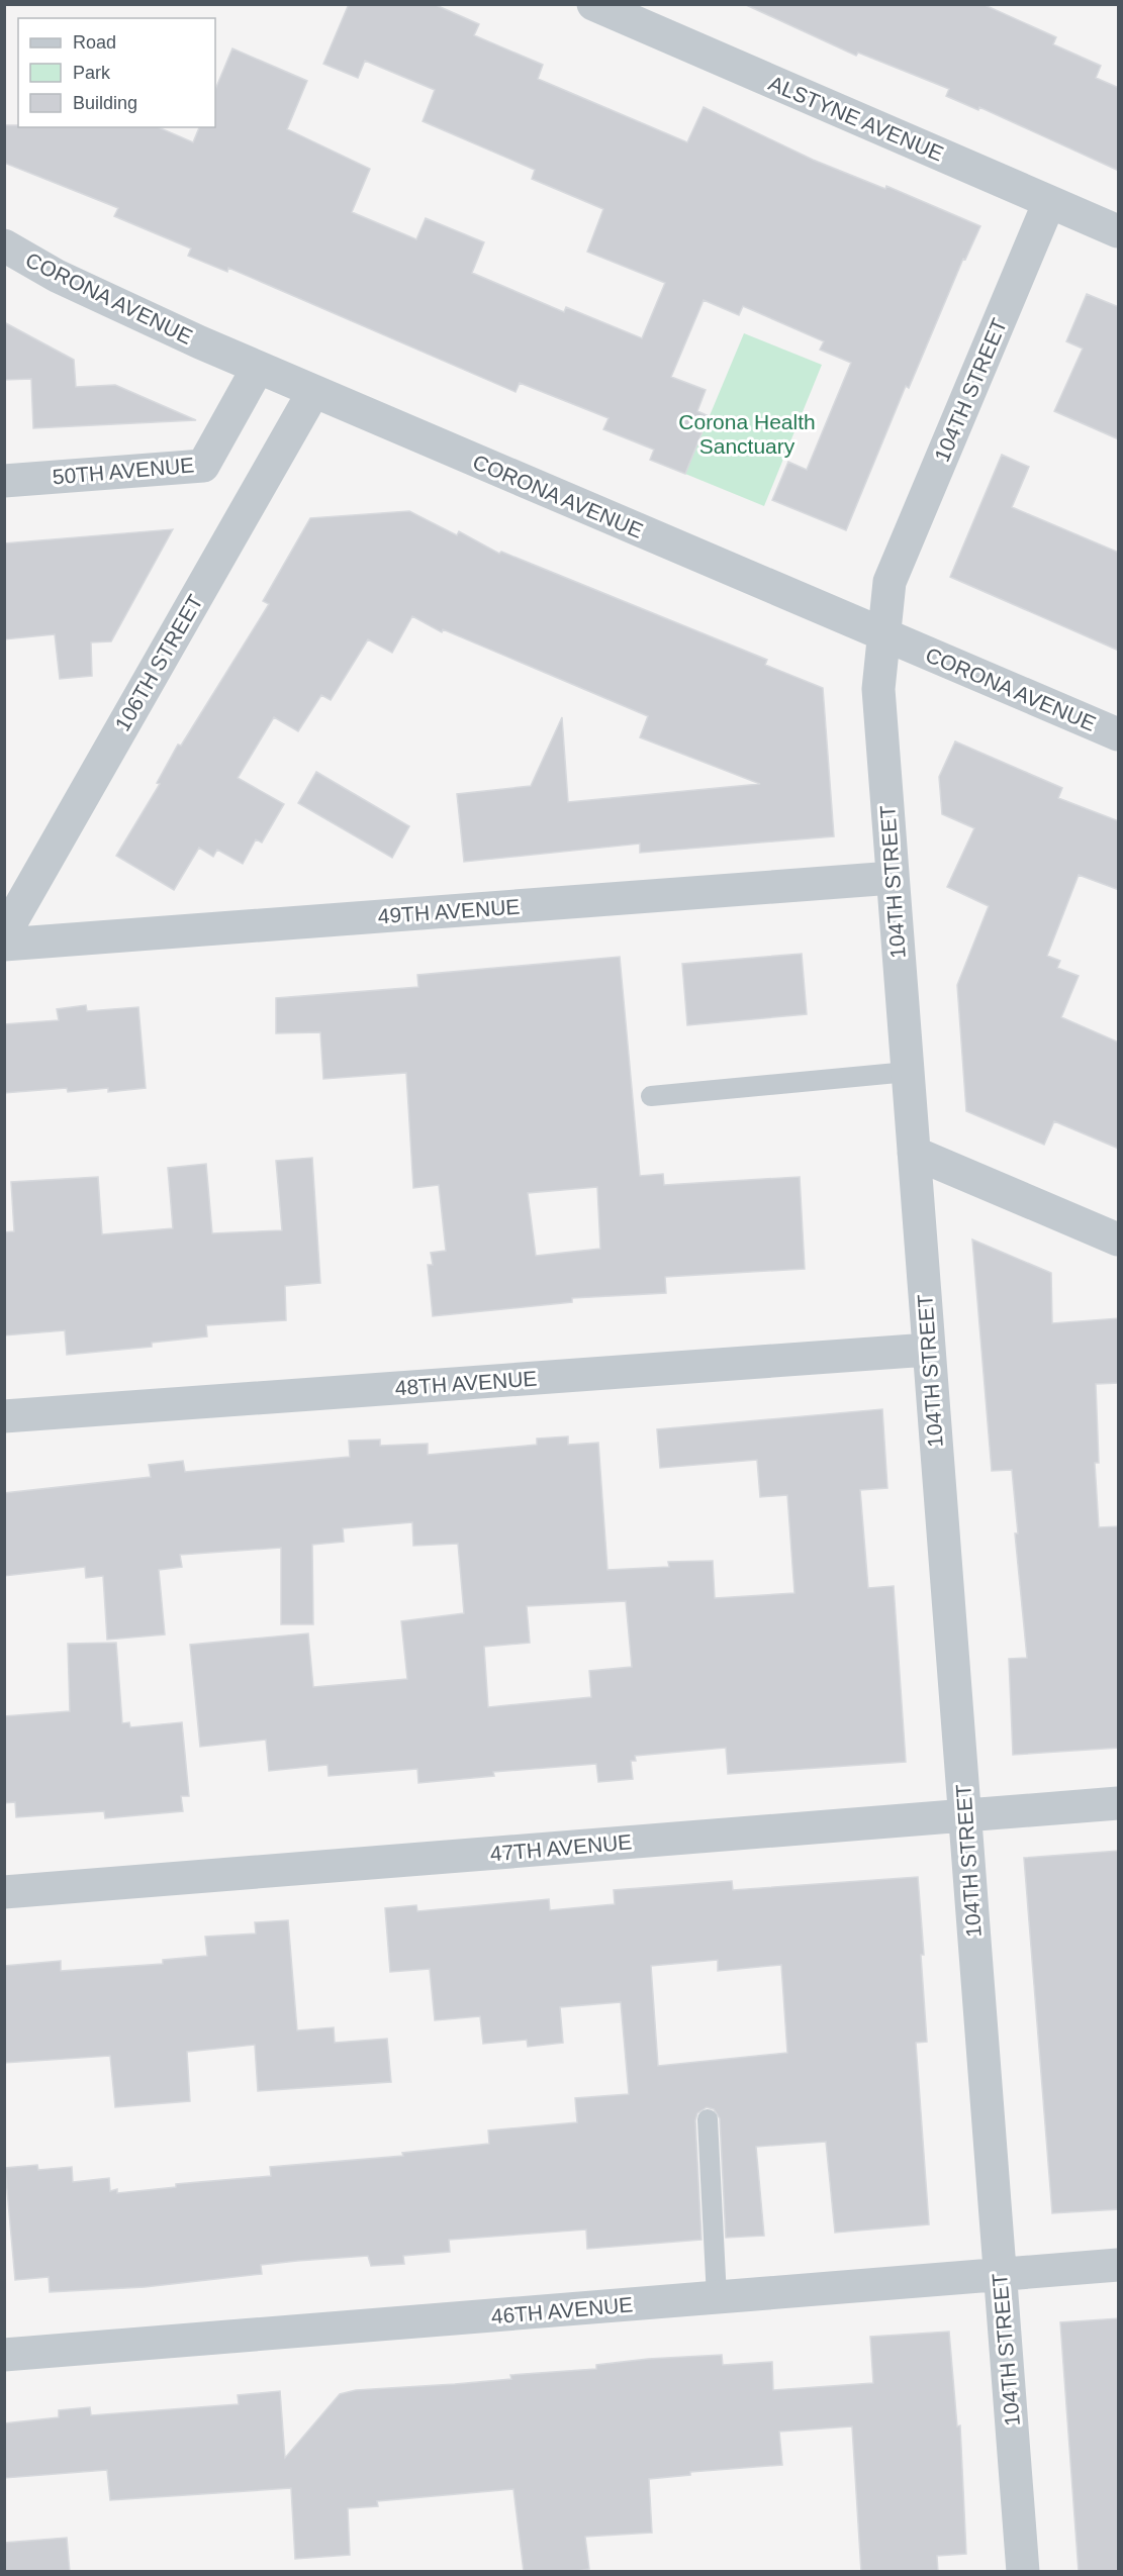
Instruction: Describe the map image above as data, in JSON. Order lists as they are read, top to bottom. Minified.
{"streets":{"street":["ALSTYNE AVENUE","CORONA AVENUE","104TH STREET","50TH AVENUE","106TH STREET","49TH AVENUE","48TH AVENUE","47TH AVENUE","46TH AVENUE"]},"crossings":[["ALSTYNE AVENUE","104TH STREET"],["CORONA AVENUE","104TH STREET"],["CORONA AVENUE","50TH AVENUE"],["CORONA AVENUE","106TH STREET"],["104TH STREET","49TH AVENUE"],["104TH STREET","48TH AVENUE"],["104TH STREET","47TH AVENUE"],["104TH STREET","46TH AVENUE"]],"parks":["Corona Health Sanctuary"],"legend":["Road","Park","Building"]}
